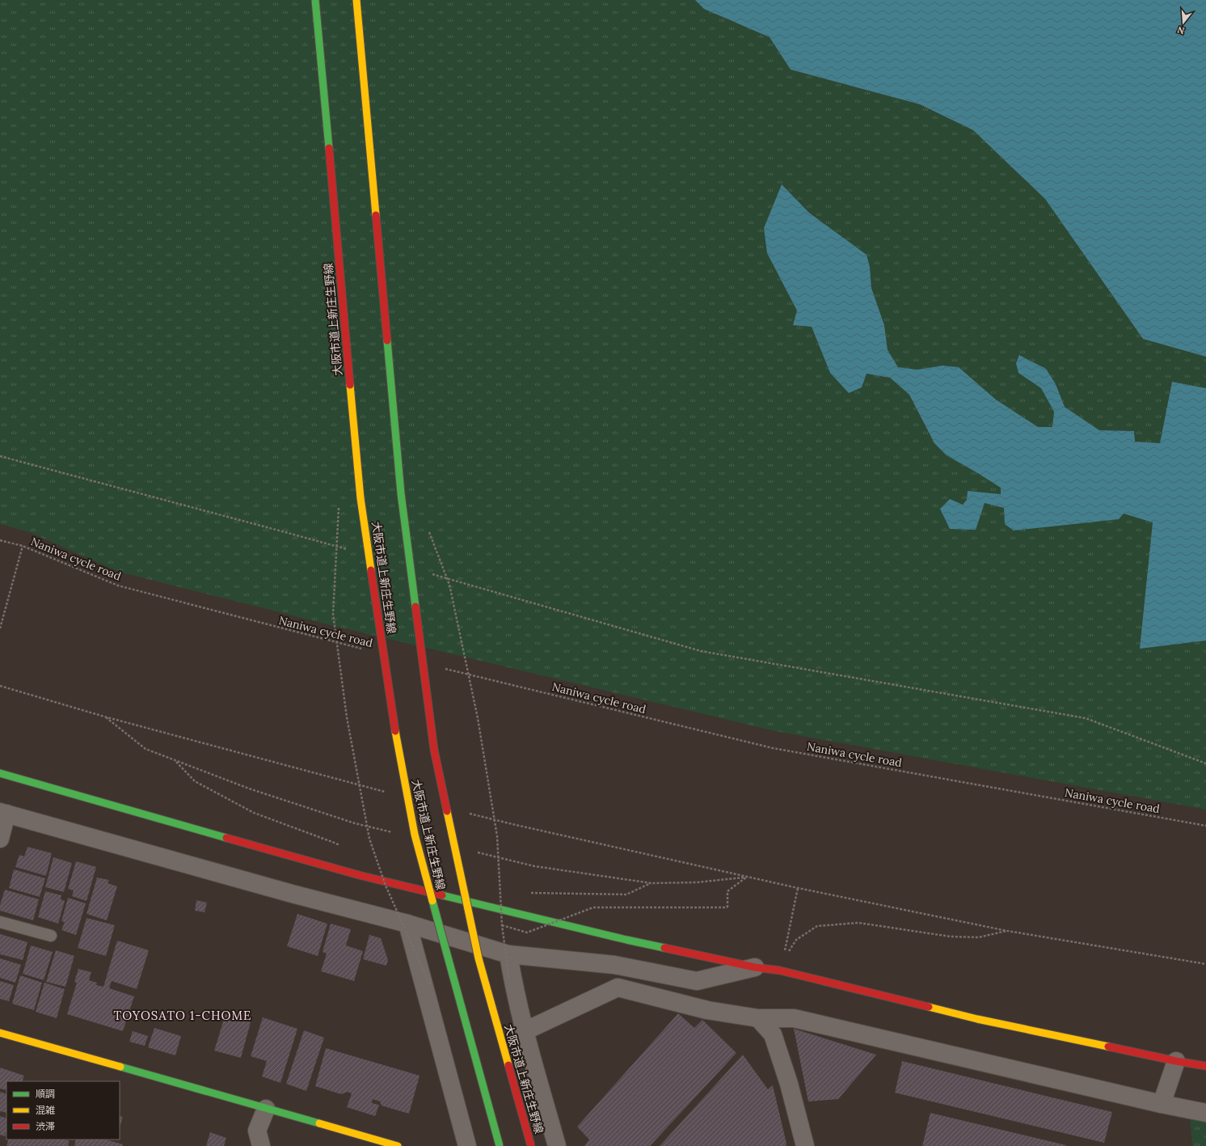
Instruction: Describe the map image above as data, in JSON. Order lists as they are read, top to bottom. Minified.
{"streets":{"main road":["大阪市道上新庄生野線"],"path":["Naniwa cycle road"]},"districts":["TOYOSATO 1-CHOME"],"legend":["順調","混雑","渋滞"],"north":"bottom"}
